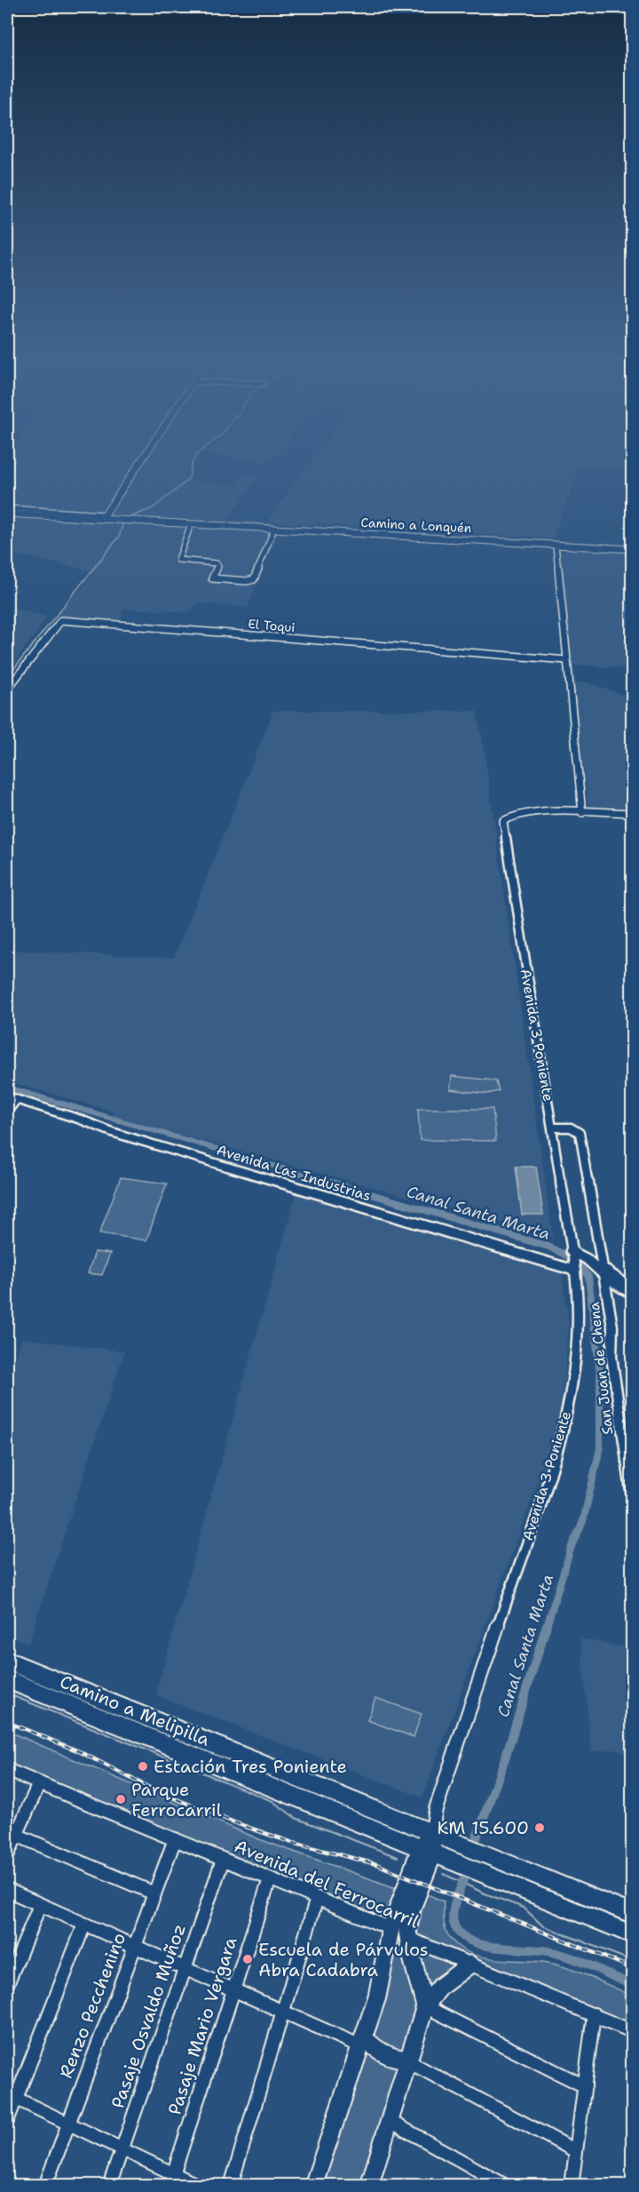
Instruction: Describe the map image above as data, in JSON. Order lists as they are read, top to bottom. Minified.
{"streets":{"main road":["Camino a Lonquén","Avenida 3 Poniente","Camino a Melipilla"],"street":["El Toqui","Avenida Las Industrias","San Juan de Chena","Avenida del Ferrocarril","Renzo Pecchenino","Pasaje Osvaldo Muñoz","Pasaje Mario Vergara"]},"crossings":[["Avenida 3 Poniente","Avenida Las Industrias"],["Avenida 3 Poniente","San Juan de Chena"],["Avenida 3 Poniente","Camino a Melipilla"],["Avenida 3 Poniente","Avenida del Ferrocarril"],["Avenida Las Industrias","San Juan de Chena"],["Avenida del Ferrocarril","Renzo Pecchenino"],["Avenida del Ferrocarril","Pasaje Osvaldo Muñoz"],["Avenida del Ferrocarril","Pasaje Mario Vergara"]],"water":["Canal Santa Marta"],"places":["Estación Tres Poniente","Parque Ferrocarril","KM 15.600","Escuela de Párvulos Abra Cadabra"]}
